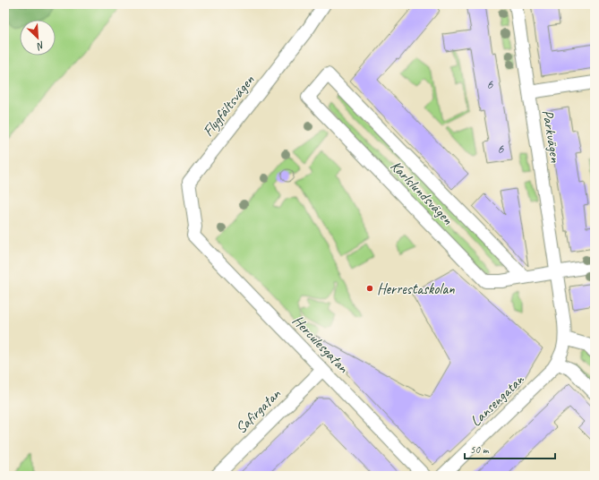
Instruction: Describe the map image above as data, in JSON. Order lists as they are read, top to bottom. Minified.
{"streets":{"street":["Flygfältsvägen","Parkvägen","Karlslundsvägen","Herculesgatan","Lansengatan","Safirgatan"]},"crossings":[["Flygfältsvägen","Herculesgatan"],["Parkvägen","Karlslundsvägen"],["Herculesgatan","Safirgatan"]],"places":["Herrestaskolan"],"house_numbers":["6","6"],"scale_bar":"50 m","north":"bottom right"}
